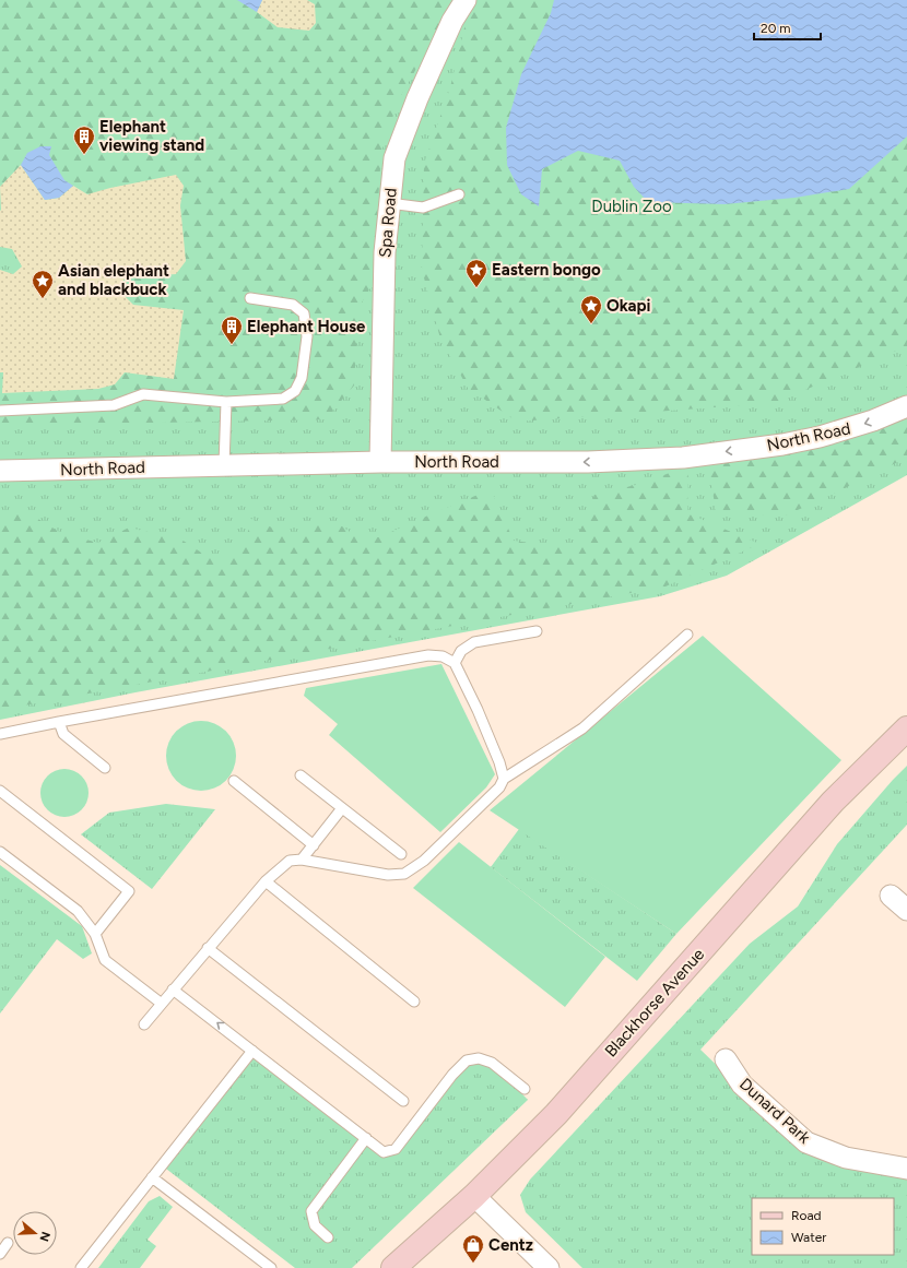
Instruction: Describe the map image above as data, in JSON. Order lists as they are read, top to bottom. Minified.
{"streets":{"main road":["Blackhorse Avenue"],"street":["Spa Road","North Road","Dunard Park"]},"crossings":[["Spa Road","North Road"]],"one_way":["North Road"],"parks":["Dublin Zoo"],"places":{"building":["Elephant viewing stand","Elephant House"],"place":["Eastern bongo","Asian elephant and blackbuck","Okapi"],"shop":["Centz"]},"legend":["Road","Water"],"scale_bar":"20 m","north":"right"}
